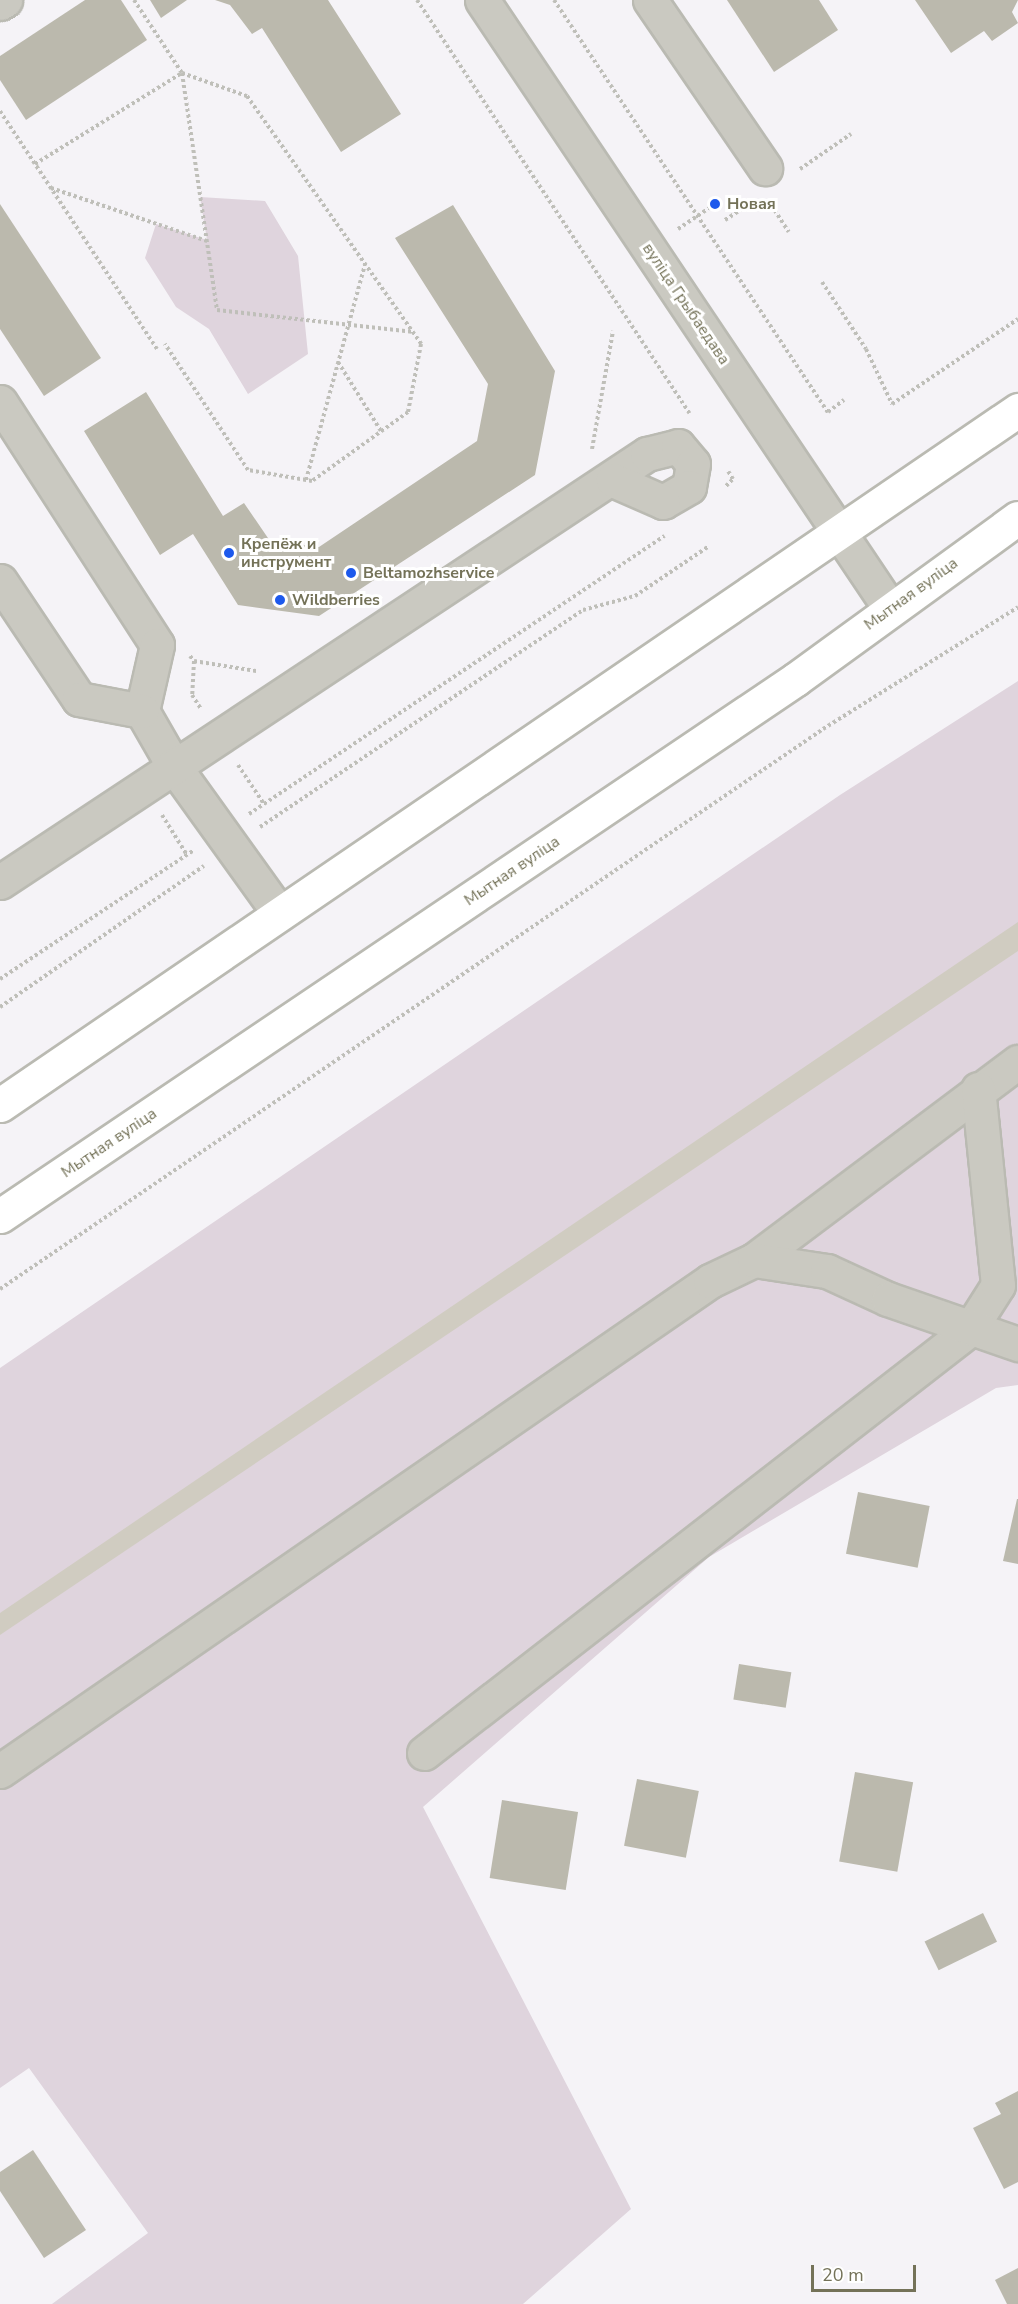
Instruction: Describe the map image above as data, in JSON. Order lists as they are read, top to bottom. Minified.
{"streets":{"highway":["Мытная вуліца"],"street":["вуліца Грыбаедава"]},"crossings":[["вуліца Грыбаедава","Мытная вуліца"]],"places":["Новая","Крепёж и инструмент","Beltamozhservice","Wildberries"],"scale_bar":"20 m"}
